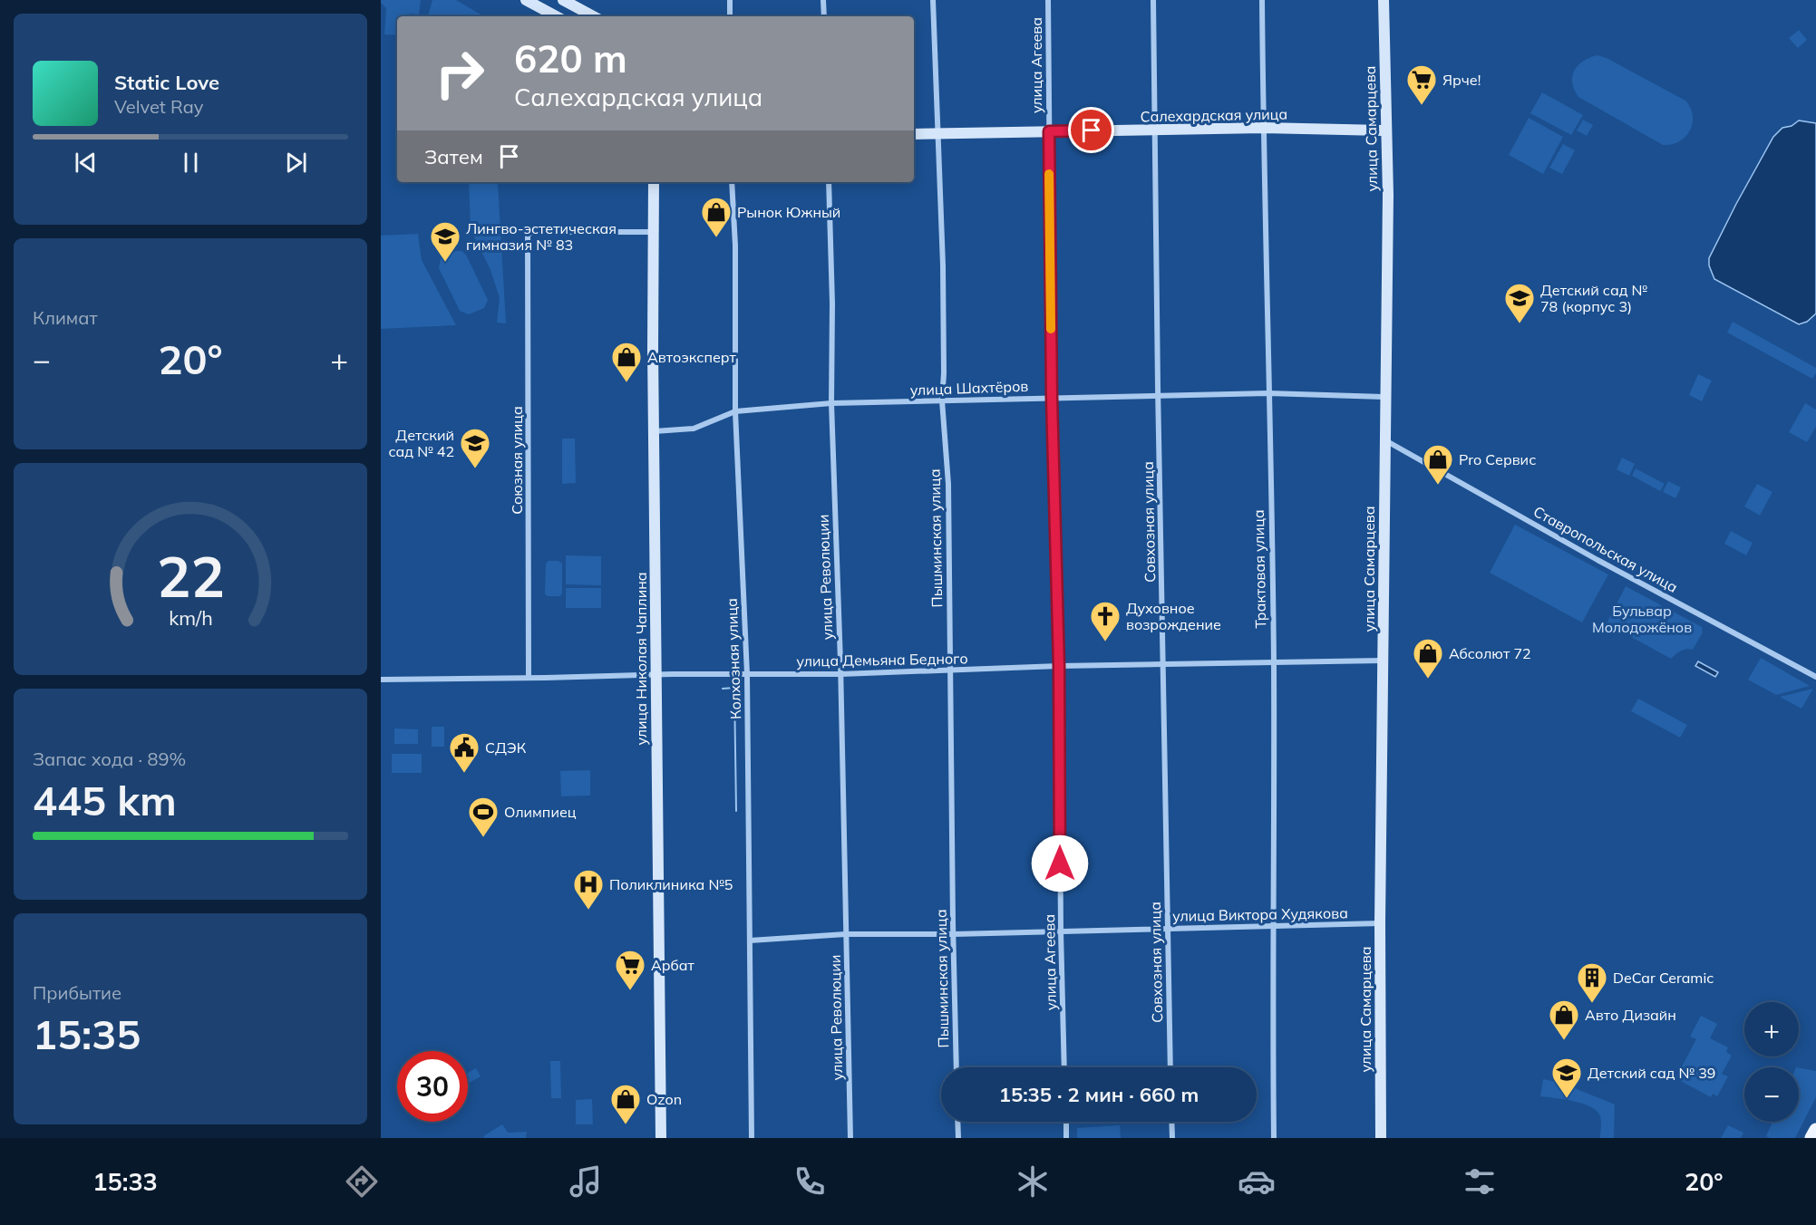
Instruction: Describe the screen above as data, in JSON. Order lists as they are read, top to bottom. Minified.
{"streets":{"street":["улица Агеева","Салехардская улица","улица Самарцева","улица Шахтёров","Союзная улица","Совхозная улица","Пышминская улица","Ставропольская улица","Трактовая улица","улица Революции","улица Николая Чаплина","Колхозная улица","улица Демьяна Бедного","улица Виктора Худякова"]},"crossings":[["улица Агеева","Салехардская улица"],["улица Агеева","улица Шахтёров"],["улица Агеева","улица Демьяна Бедного"],["улица Агеева","улица Виктора Худякова"],["Салехардская улица","улица Самарцева"],["Салехардская улица","Совхозная улица"],["Салехардская улица","Пышминская улица"],["Салехардская улица","Трактовая улица"],["улица Самарцева","улица Шахтёров"],["улица Самарцева","Ставропольская улица"],["улица Самарцева","улица Демьяна Бедного"],["улица Самарцева","улица Виктора Худякова"],["улица Шахтёров","Совхозная улица"],["улица Шахтёров","Пышминская улица"],["улица Шахтёров","Трактовая улица"],["улица Шахтёров","улица Революции"],["улица Шахтёров","улица Николая Чаплина"],["улица Шахтёров","Колхозная улица"],["Союзная улица","улица Николая Чаплина"],["Союзная улица","улица Демьяна Бедного"],["Совхозная улица","улица Демьяна Бедного"],["Совхозная улица","улица Виктора Худякова"],["Пышминская улица","улица Демьяна Бедного"],["Пышминская улица","улица Виктора Худякова"],["Трактовая улица","улица Демьяна Бедного"],["Трактовая улица","улица Виктора Худякова"],["улица Революции","улица Демьяна Бедного"],["улица Революции","улица Виктора Худякова"],["улица Николая Чаплина","улица Демьяна Бедного"],["Колхозная улица","улица Демьяна Бедного"],["Колхозная улица","улица Виктора Худякова"]],"parks":["Бульвар Молодожёнов"],"places":{"supermarket":["Ярче!","Арбат"],"shop":["Рынок Южный","Автоэксперт","Pro Сервис","Абсолют 72","Авто Дизайн","Ozon"],"school or university":["Лингво-эстетическая гимназия № 83","Детский сад № 78 (корпус 3)","Детский сад № 42","Детский сад № 39"],"church":["Духовное возрождение"],"public building":["СДЭК"],"sports":["Олимпиец"],"hospital":["Поликлиника №5"],"building":["DeCar Ceramic"]},"page":{"turn":["620 m","Салехардская улица"],"song":["Static Love","Velvet Ray"],"then":"Затем","tile":["Климат",["Запас хода · 89%","445 km"],["Прибытие","15:35"]],"heat":["−","20°","+"],"map_buttons":["+","−"],"limit":"30","trip":"15:35 · 2 мин · 660 m","tabs":["15:33","20°"],"gauge":["22","km/h"]}}
